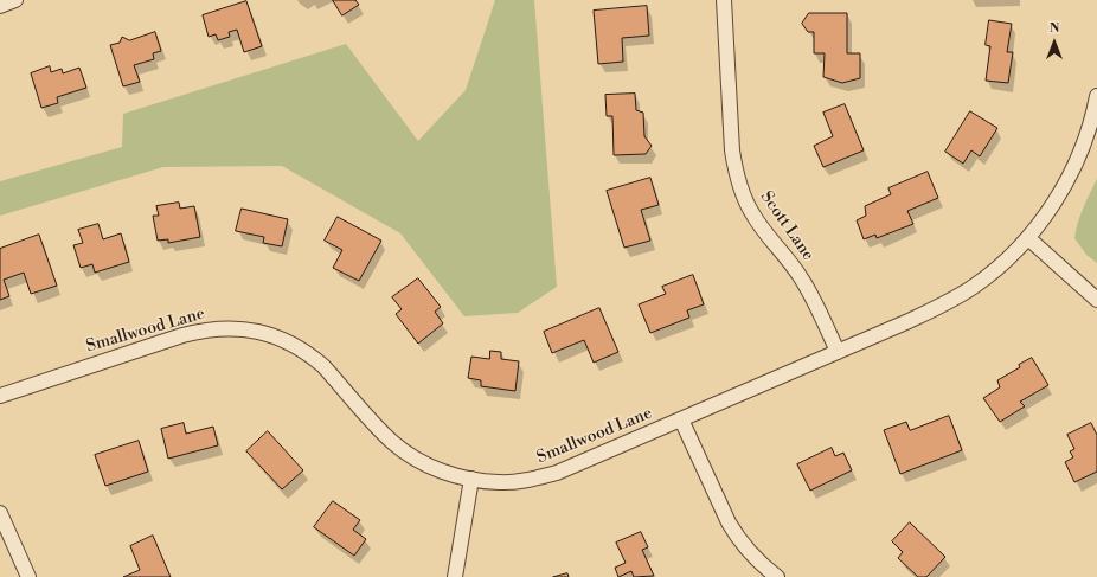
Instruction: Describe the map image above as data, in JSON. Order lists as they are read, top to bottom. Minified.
{"streets":{"street":["Scott Lane","Smallwood Lane"]},"crossings":[["Scott Lane","Smallwood Lane"]],"north":"top"}
